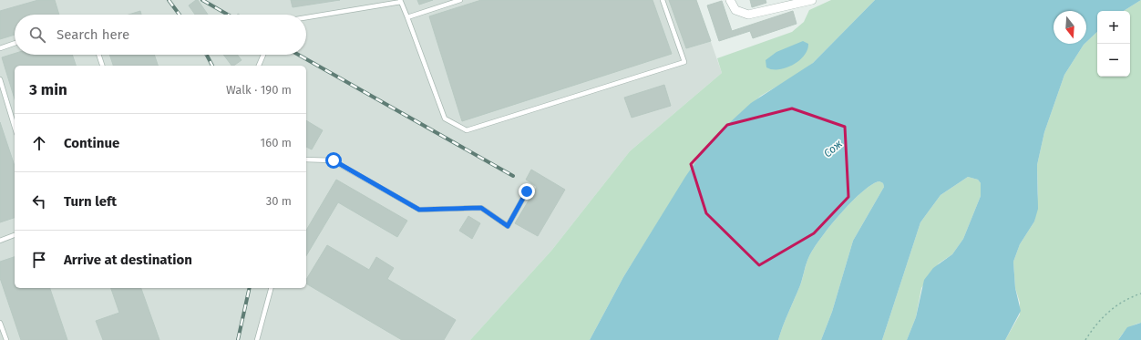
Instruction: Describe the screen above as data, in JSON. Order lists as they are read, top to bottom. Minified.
{"water":["Сож"],"north":"bottom","page":{"map_buttons":["+","−"],"search":"Search here","heading":["3 min","Walk · 190 m"],"list":[["Continue","160 m"],["Turn left","30 m"],"Arrive at destination"]}}
